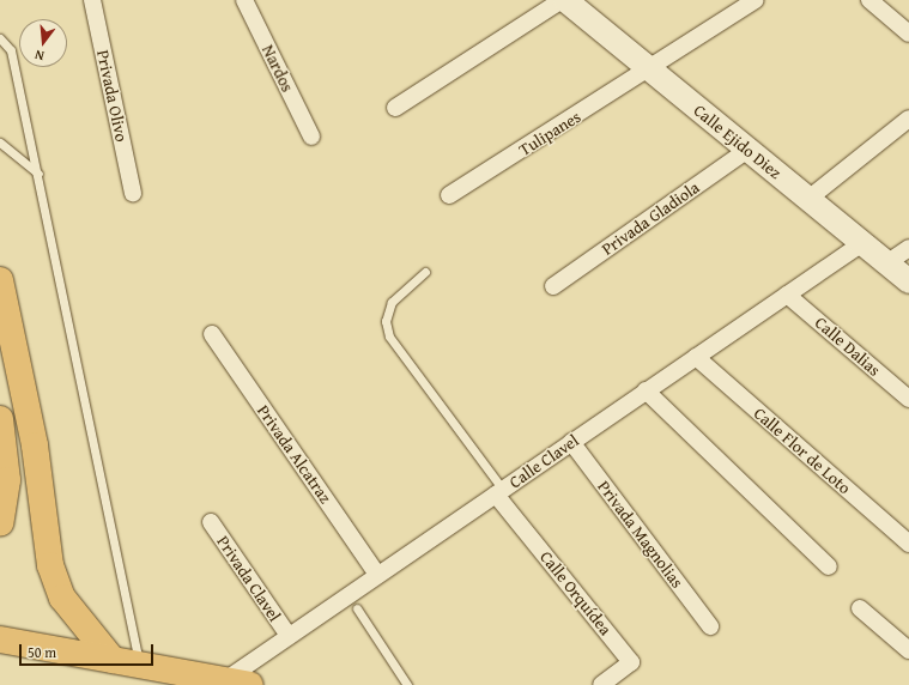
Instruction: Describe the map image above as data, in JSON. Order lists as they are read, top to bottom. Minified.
{"streets":{"main road":["Calle Ejido Diez"],"street":["Nardos","Privada Olivo","Tulipanes","Privada Gladiola","Calle Dalias","Calle Flor de Loto","Privada Alcatraz","Calle Clavel","Privada Magnolias","Privada Clavel","Calle Orquídea"]},"crossings":[["Tulipanes","Calle Ejido Diez"],["Calle Ejido Diez","Privada Gladiola"],["Calle Ejido Diez","Calle Clavel"],["Calle Dalias","Calle Clavel"],["Calle Flor de Loto","Calle Clavel"],["Privada Alcatraz","Calle Clavel"],["Calle Clavel","Privada Magnolias"],["Calle Clavel","Privada Clavel"],["Calle Clavel","Calle Orquídea"]],"scale_bar":"50 m","north":"bottom"}
